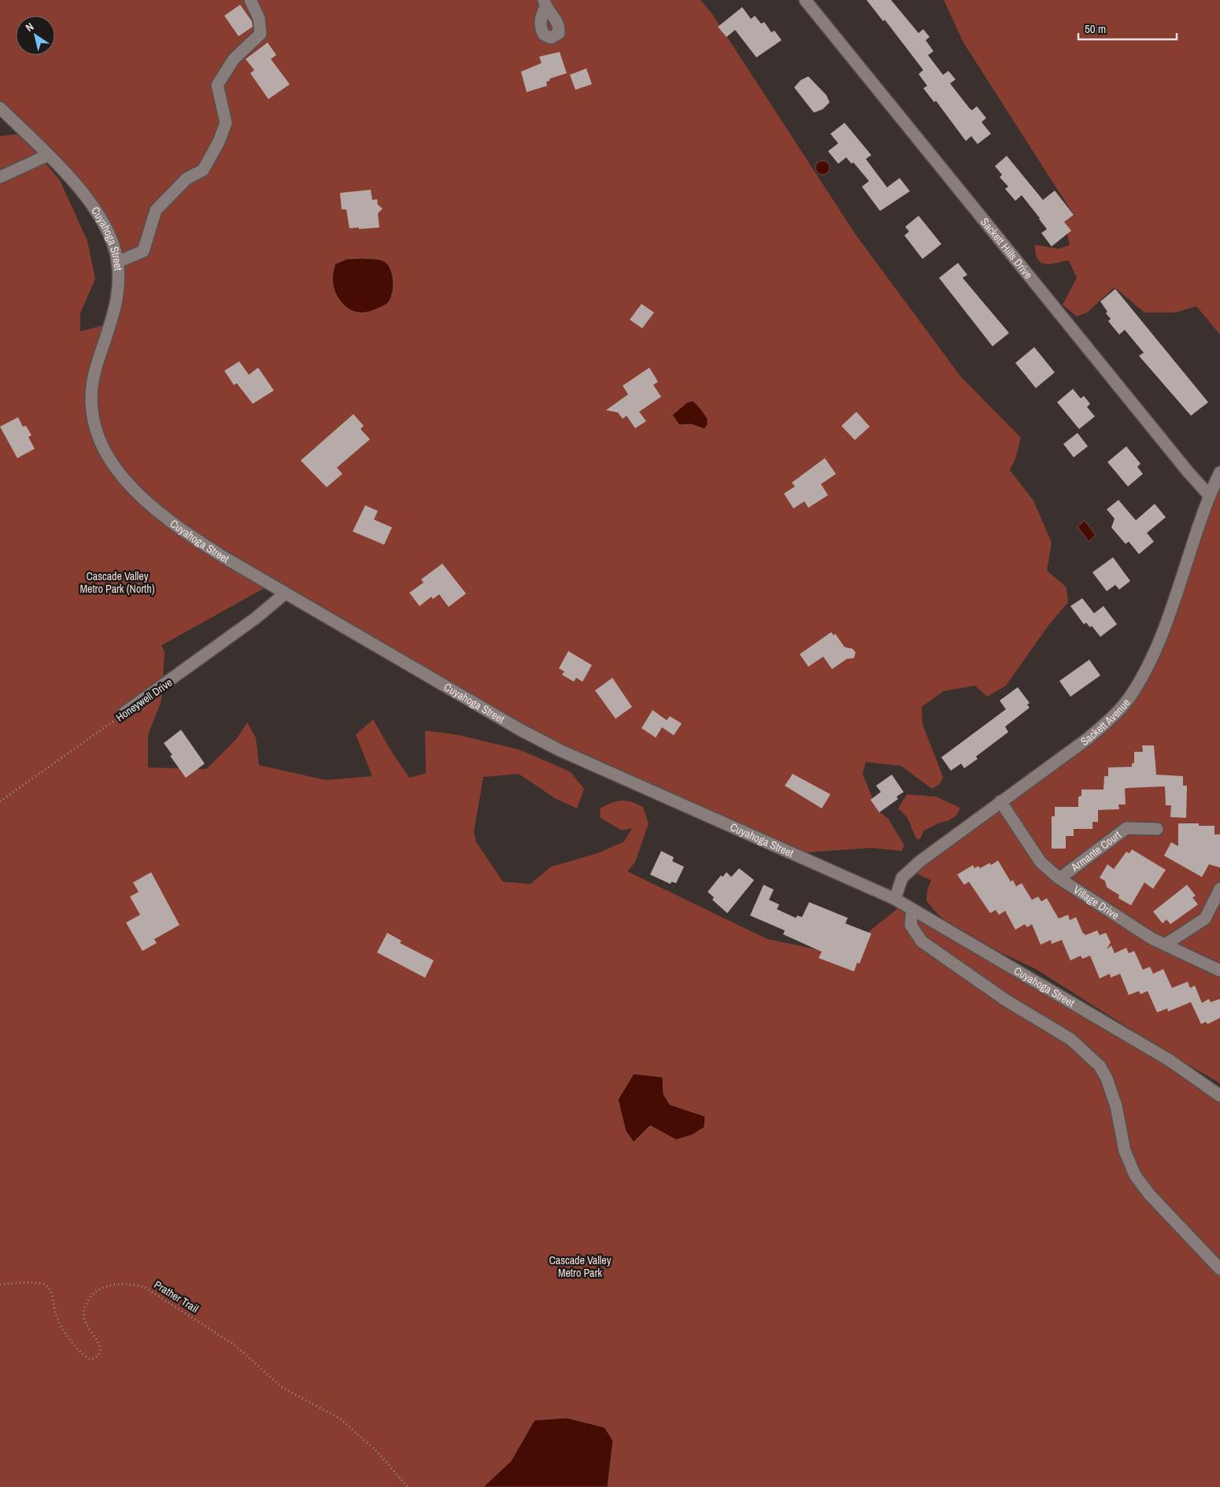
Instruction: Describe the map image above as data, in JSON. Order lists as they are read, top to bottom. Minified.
{"streets":{"street":["Cuyahoga Street","Sackett Hills Drive","Honeywell Drive","Sackett Avenue","Armante Court","Village Drive"],"path":["Prather Trail"]},"crossings":[["Cuyahoga Street","Honeywell Drive"],["Cuyahoga Street","Sackett Avenue"],["Sackett Hills Drive","Sackett Avenue"],["Sackett Avenue","Village Drive"],["Armante Court","Village Drive"]],"parks":["Cascade Valley Metro Park (North)","Cascade Valley Metro Park"],"scale_bar":"50 m","north":"top left"}
